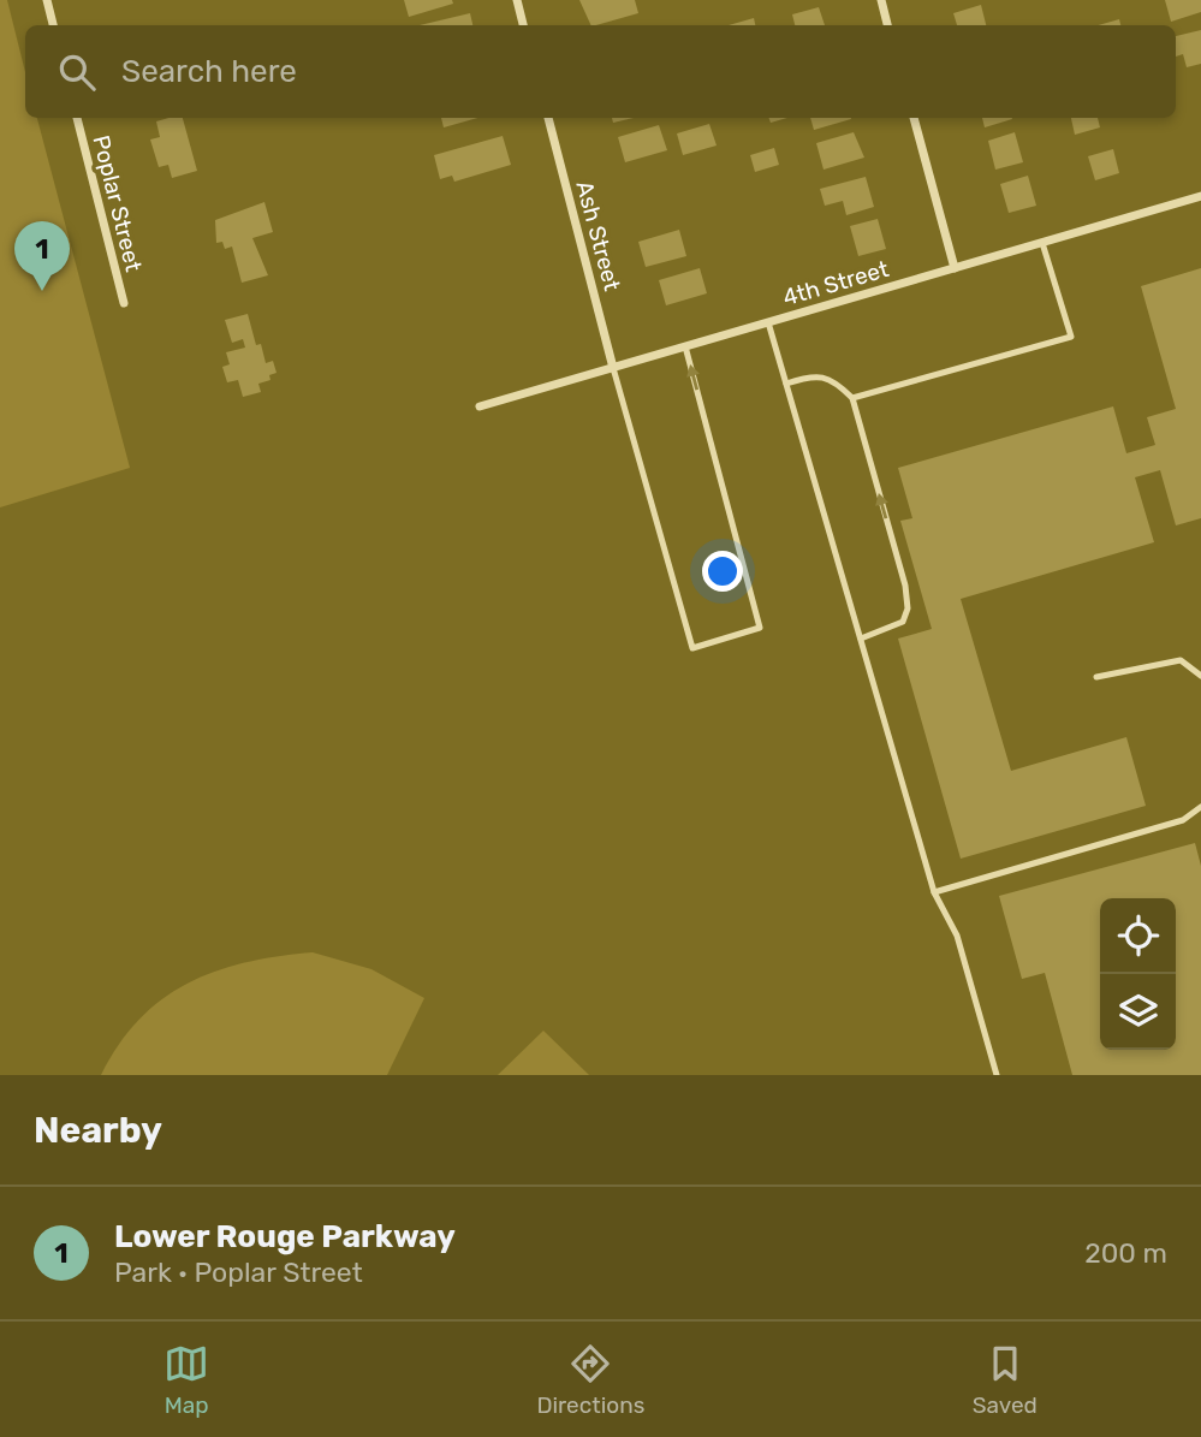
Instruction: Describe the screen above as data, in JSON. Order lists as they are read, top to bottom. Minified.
{"streets":{"street":["Poplar Street","Ash Street","4th Street"]},"crossings":[["Ash Street","4th Street"]],"page":{"search":"Search here","pins":"1","heading":"Nearby","list":[{"mark":"1","name":"Lower Rouge Parkway","note":"Park · Poplar Street","value":"200 m"}],"nav":["Map","Directions","Saved"]}}
